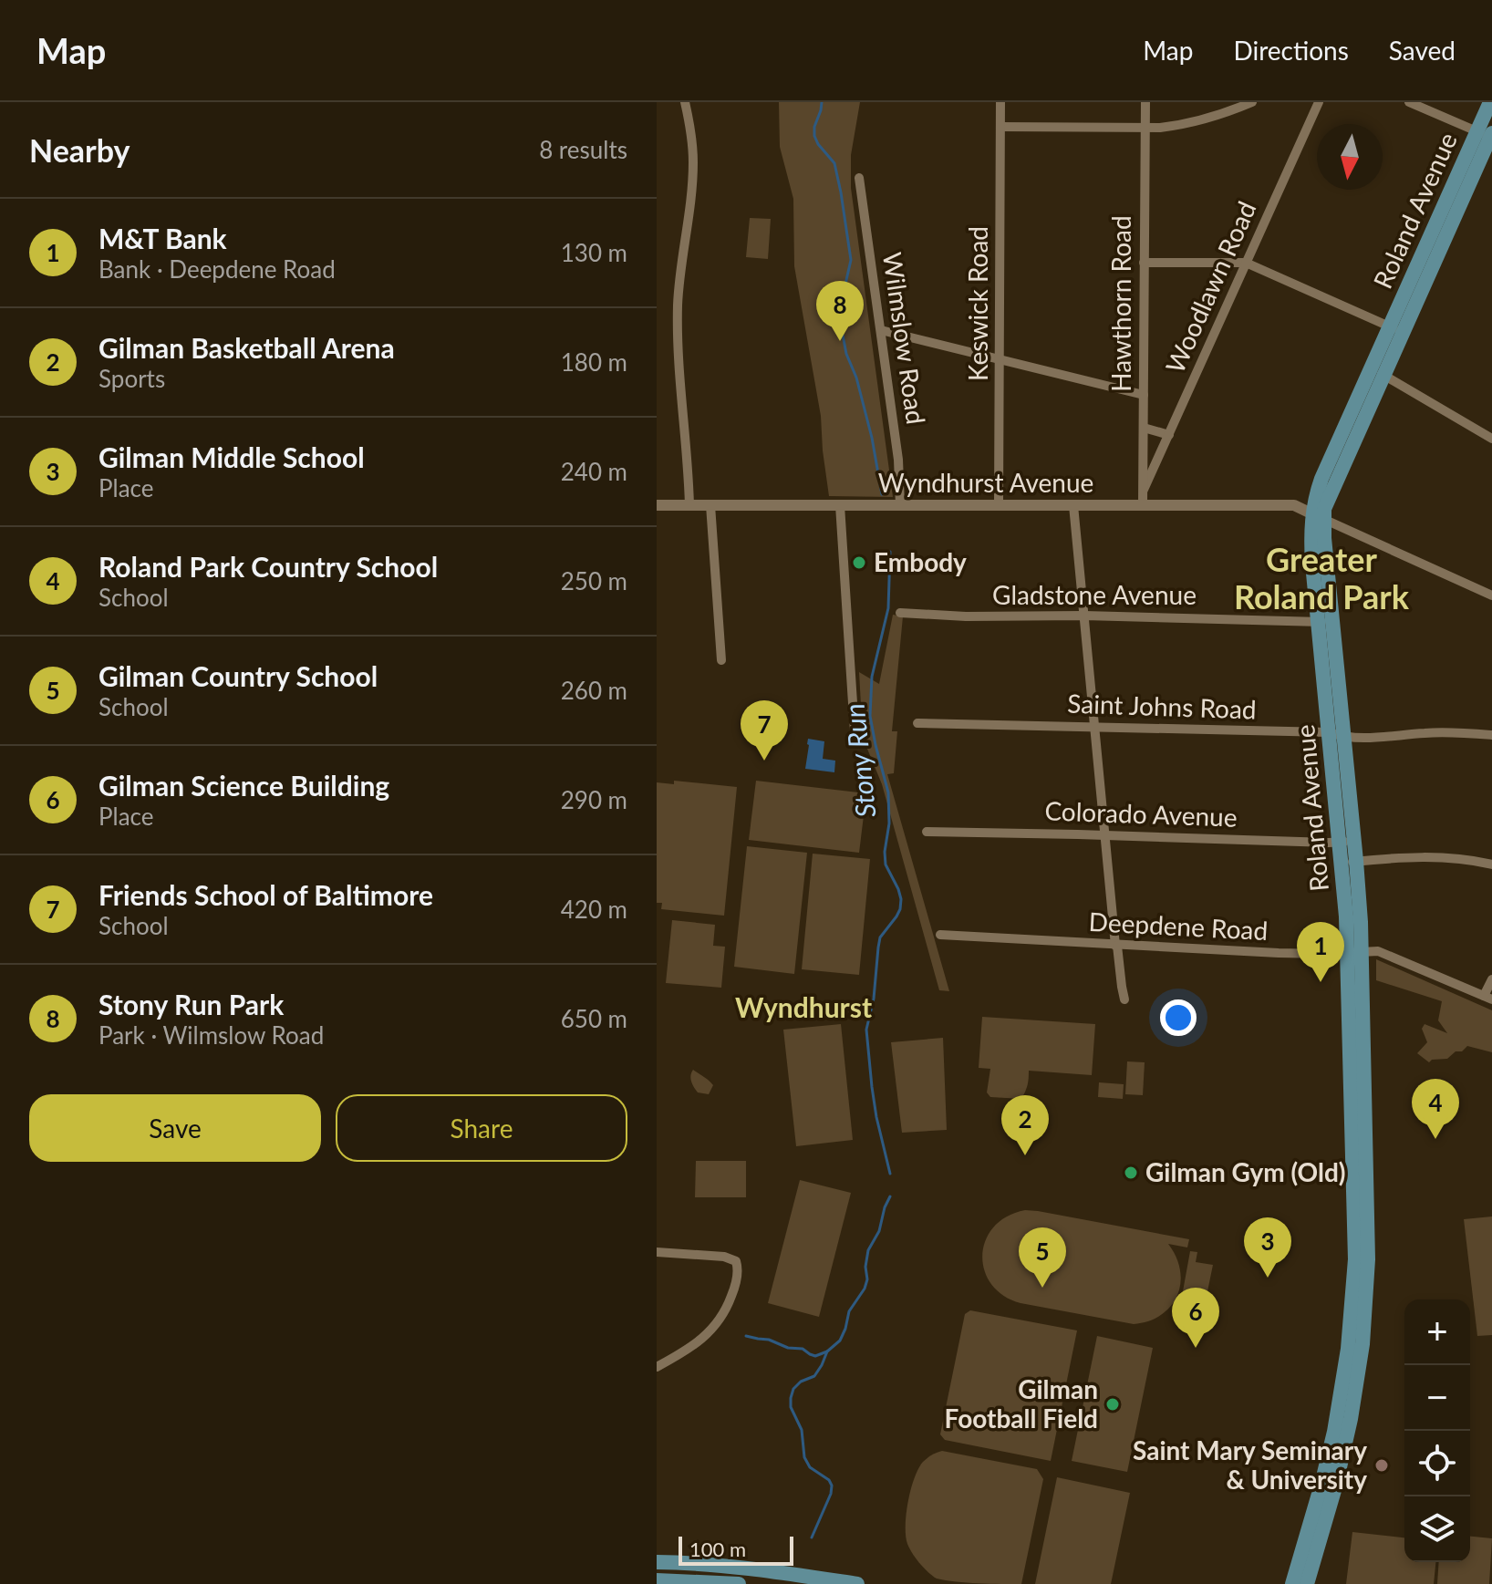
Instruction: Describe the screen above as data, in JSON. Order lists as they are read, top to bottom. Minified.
{"streets":{"main road":["Roland Avenue"],"street":["Woodlawn Road","Keswick Road","Hawthorn Road","Wilmslow Road","Wyndhurst Avenue","Gladstone Avenue","Saint Johns Road","Colorado Avenue","Deepdene Road"]},"crossings":[["Roland Avenue","Wyndhurst Avenue"],["Roland Avenue","Gladstone Avenue"],["Roland Avenue","Saint Johns Road"],["Roland Avenue","Colorado Avenue"],["Roland Avenue","Deepdene Road"],["Woodlawn Road","Hawthorn Road"],["Keswick Road","Wyndhurst Avenue"],["Hawthorn Road","Wyndhurst Avenue"],["Wilmslow Road","Wyndhurst Avenue"]],"districts":["Greater Roland Park","Wyndhurst"],"water":["Stony Run"],"places":["Embody","Gilman Gym (Old)","Gilman Football Field","Saint Mary Seminary & University"],"scale_bar":"100 m","north":"bottom","page":{"header":"Map","nav":["Map","Directions","Saved"],"heading":["Nearby","8 results"],"list":[{"mark":"1","name":"M&T Bank","note":"Bank · Deepdene Road","value":"130 m"},{"mark":"2","name":"Gilman Basketball Arena","note":"Sports","value":"180 m"},{"mark":"3","name":"Gilman Middle School","note":"Place","value":"240 m"},{"mark":"4","name":"Roland Park Country School","note":"School","value":"250 m"},{"mark":"5","name":"Gilman Country School","note":"School","value":"260 m"},{"mark":"6","name":"Gilman Science Building","note":"Place","value":"290 m"},{"mark":"7","name":"Friends School of Baltimore","note":"School","value":"420 m"},{"mark":"8","name":"Stony Run Park","note":"Park · Wilmslow Road","value":"650 m"}],"pins":["8","7","1","4","2","3","5","6"],"buttons":["Save","Share"],"map_buttons":["+","−"],"scale":"100 m"}}
